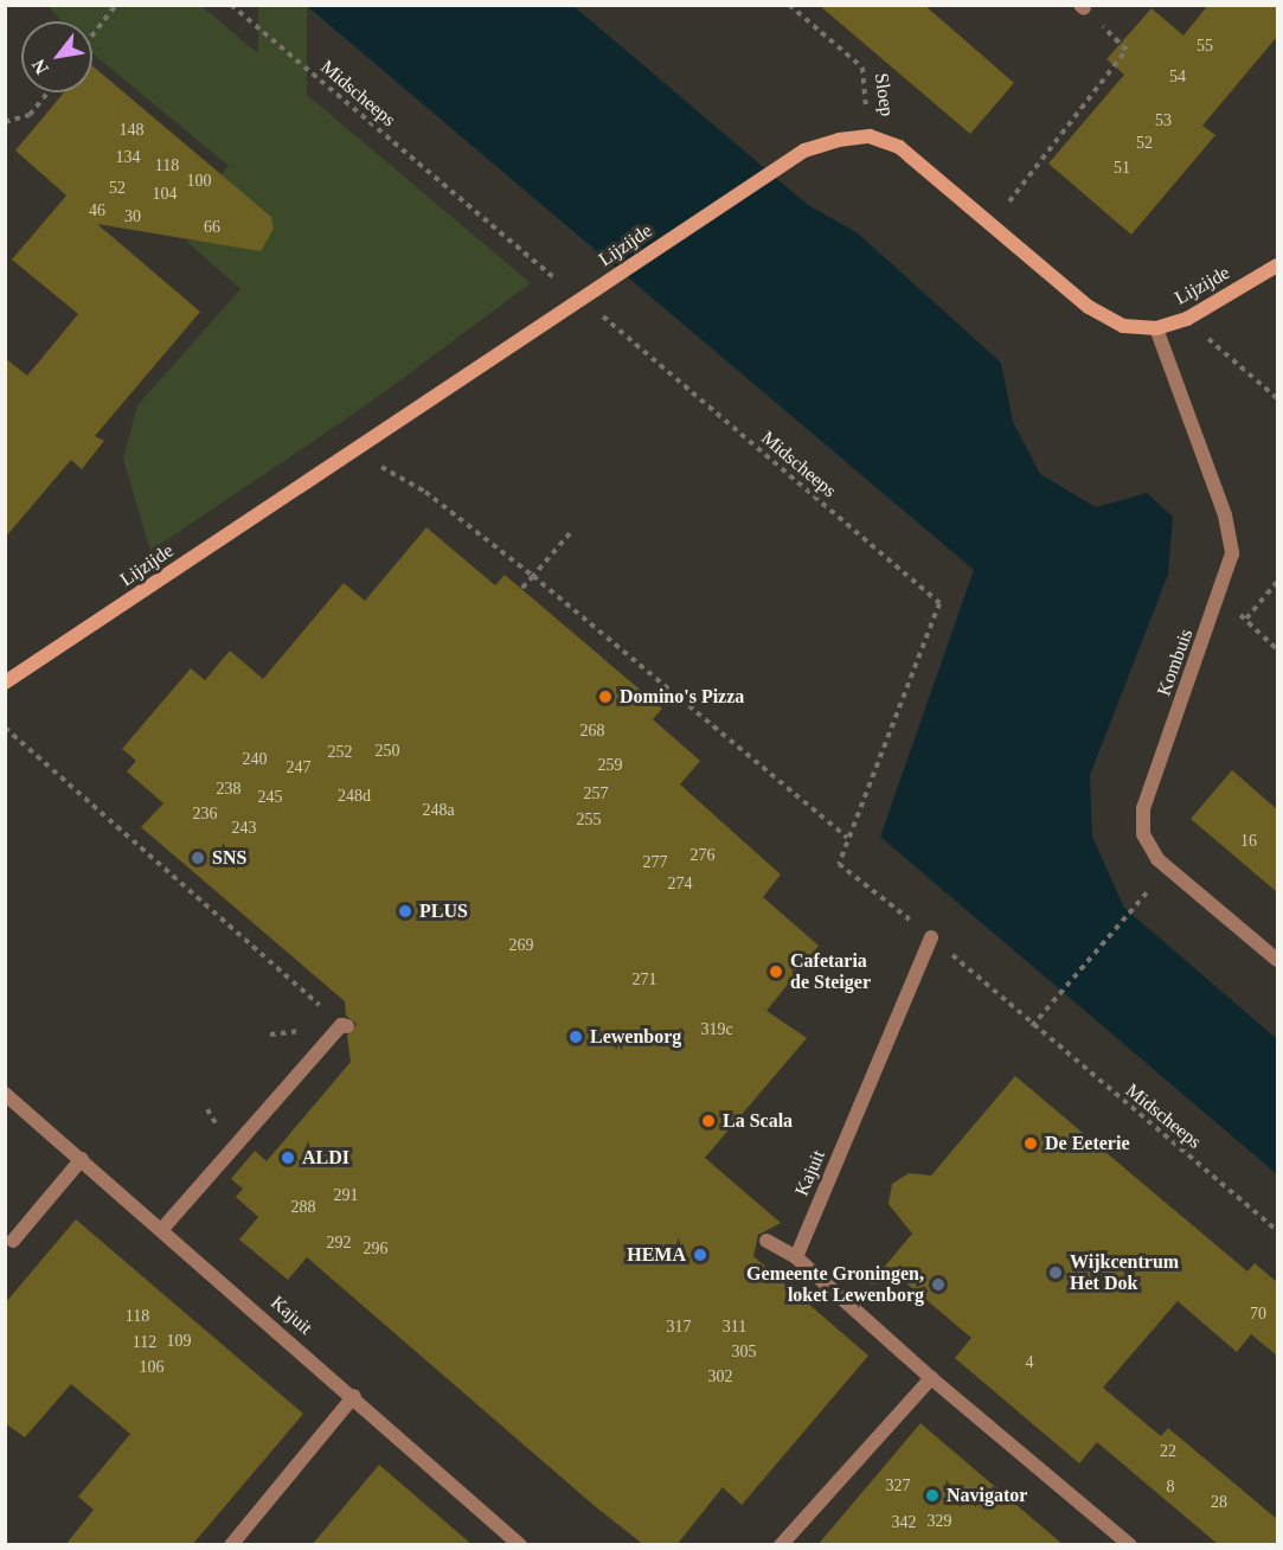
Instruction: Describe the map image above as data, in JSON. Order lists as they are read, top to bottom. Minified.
{"streets":{"street":["Lijzijde","Kombuis","Kajuit"],"path":["Midscheeps","Sloep"]},"crossings":[["Midscheeps","Lijzijde"],["Midscheeps","Kajuit"],["Sloep","Lijzijde"],["Lijzijde","Kombuis"]],"places":["Domino's Pizza","SNS","PLUS","Cafetaria de Steiger","Lewenborg","La Scala","De Eeterie","ALDI","HEMA","Wijkcentrum Het Dok","Gemeente Groningen, loket Lewenborg","Navigator"],"house_numbers":["55","54","53","148","52","134","118","51","100","52","104","46","30","66","268","250","252","240","259","247","238","257","248d","245","248a","236","255","243","16","276","277","274","269","271","319c","291","288","292","296","70","118","317","311","109","112","305","4","106","302","22","327","8","28","329","342"],"north":"bottom left"}
